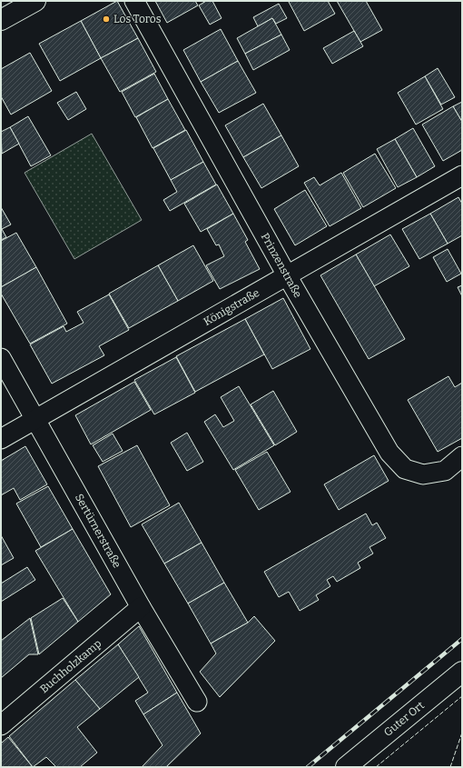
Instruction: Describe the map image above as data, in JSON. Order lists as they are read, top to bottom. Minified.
{"streets":{"main road":["Guter Ort"],"street":["Prinzenstraße","Königstraße","Sertürnerstraße","Buchholzkamp"]},"crossings":[["Prinzenstraße","Königstraße"],["Königstraße","Sertürnerstraße"],["Sertürnerstraße","Buchholzkamp"]],"places":["Los Toros"]}
